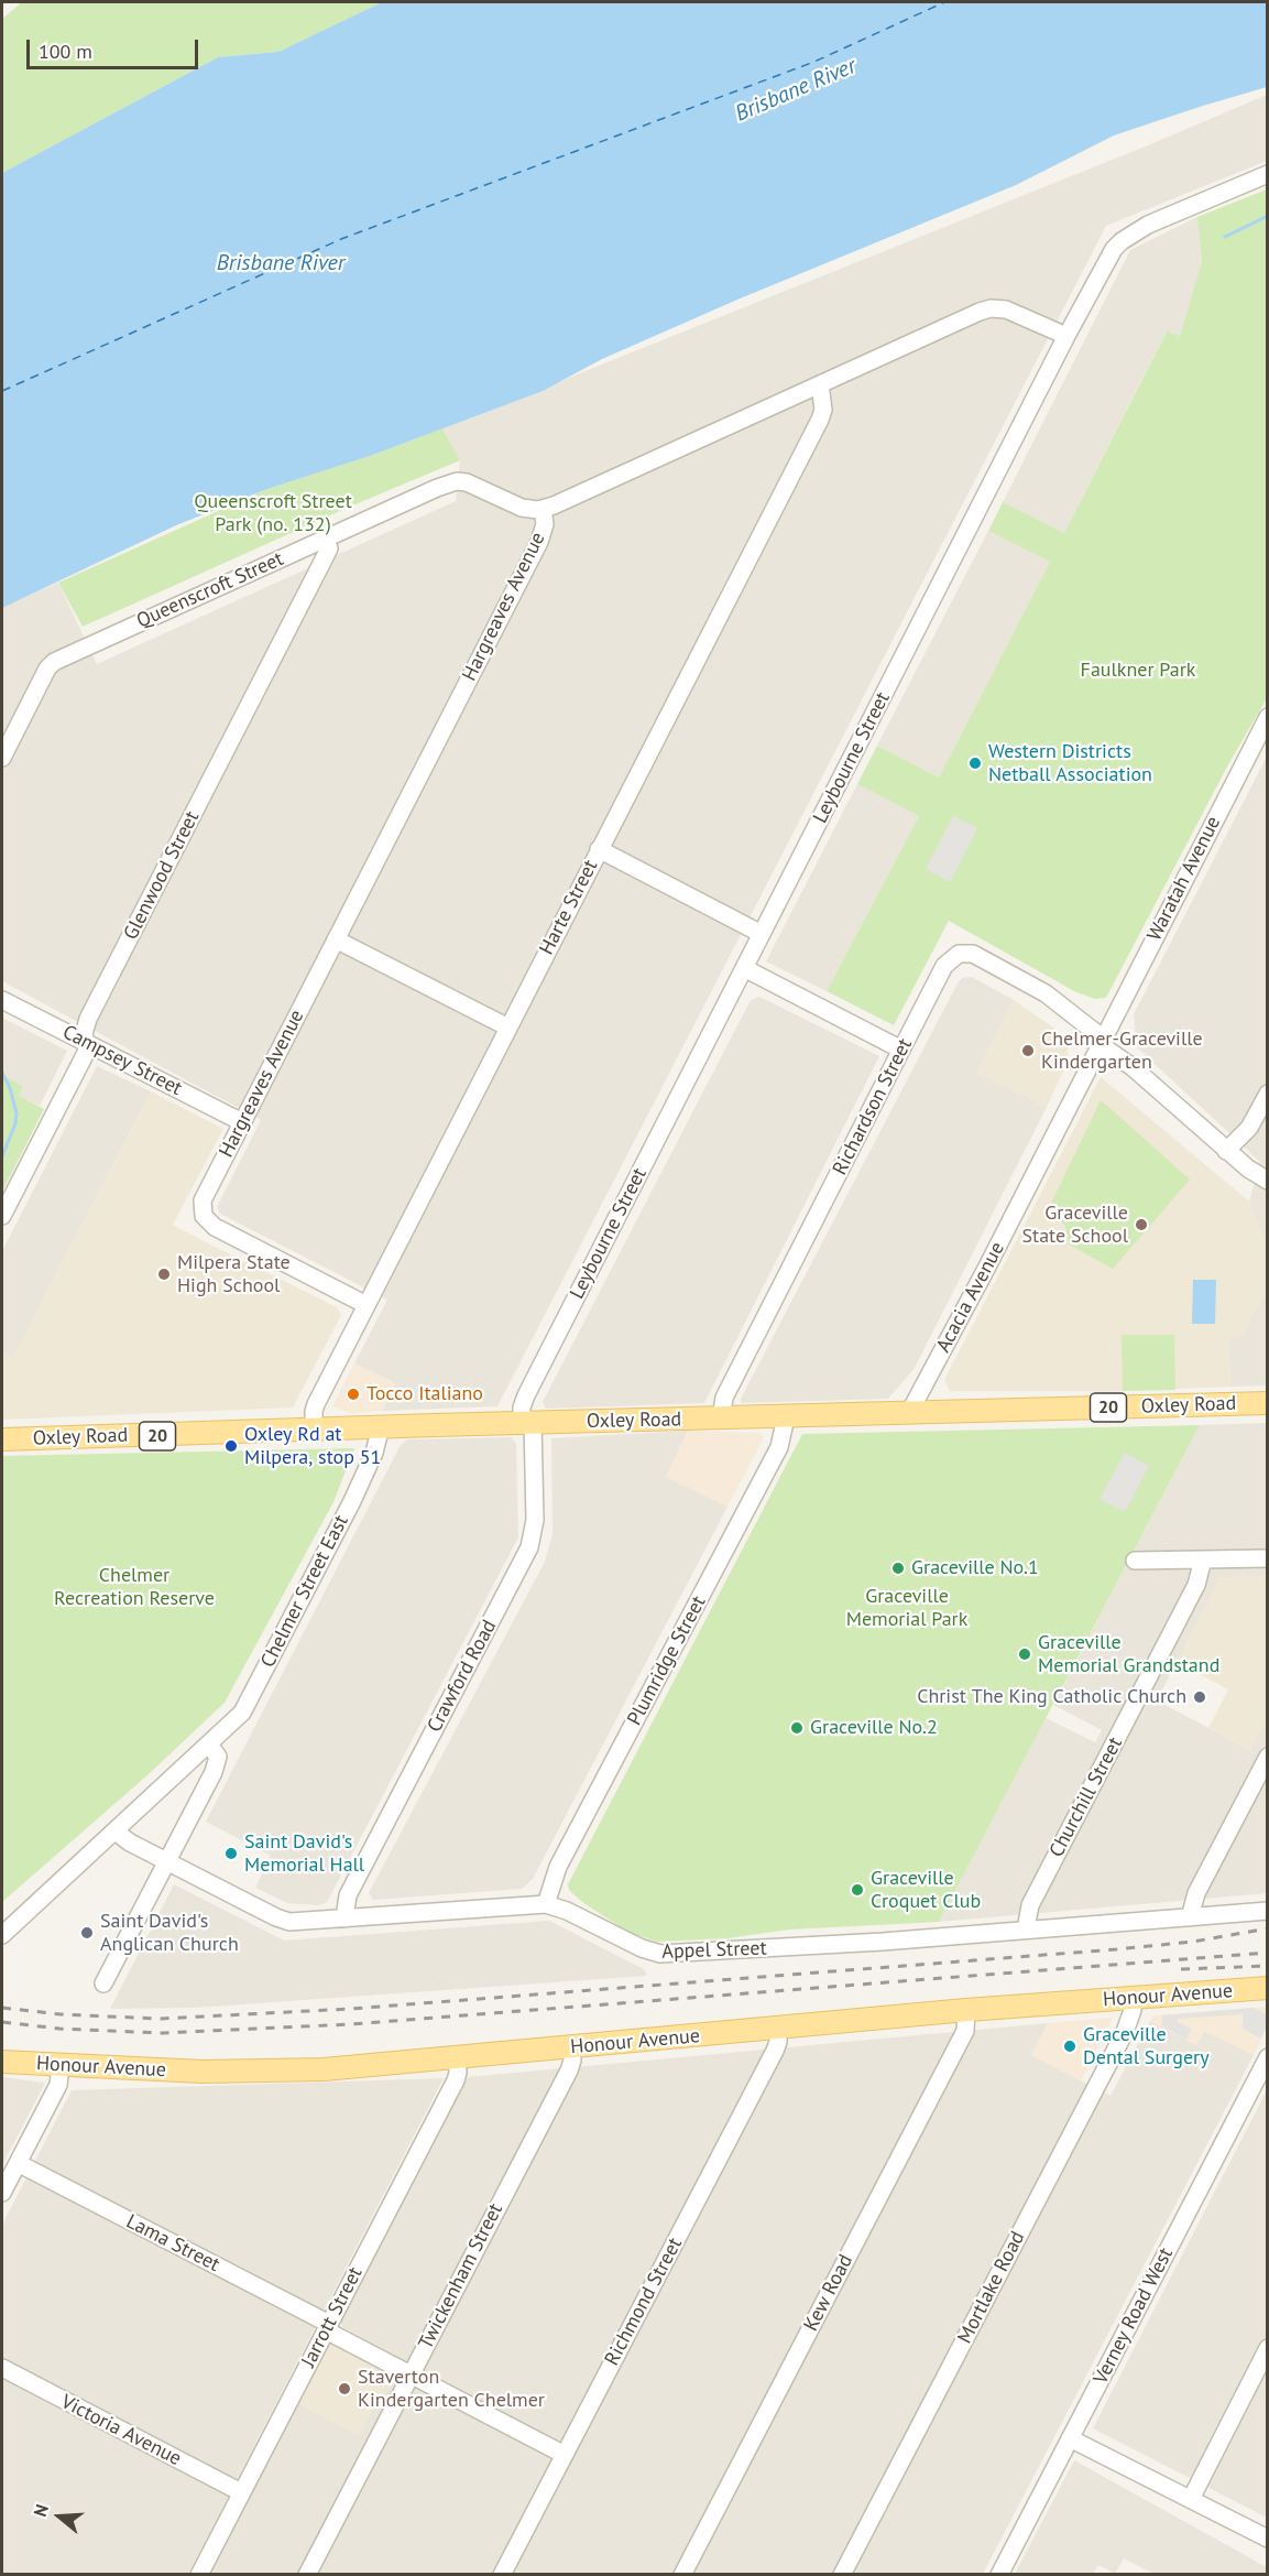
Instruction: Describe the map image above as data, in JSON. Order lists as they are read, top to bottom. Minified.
{"streets":{"main road":["Oxley Road","20","Honour Avenue"],"street":["Queenscroft Street","Hargreaves Avenue","Leybourne Street","Glenwood Street","Waratah Avenue","Harte Street","Campsey Street","Richardson Street","Acacia Avenue","Chelmer Street East","Plumridge Street","Crawford Road","Churchill Street","Appel Street","Lama Street","Twickenham Street","Mortlake Road","Kew Road","Richmond Street","Verney Road West","Jarrott Street","Victoria Avenue"]},"crossings":[["Queenscroft Street","Hargreaves Avenue"],["Queenscroft Street","Glenwood Street"],["Hargreaves Avenue","Leybourne Street"],["Hargreaves Avenue","Harte Street"],["Hargreaves Avenue","Campsey Street"],["Leybourne Street","Oxley Road"],["Leybourne Street","Crawford Road"],["Glenwood Street","Campsey Street"],["Waratah Avenue","Richardson Street"],["Waratah Avenue","Acacia Avenue"],["Harte Street","Oxley Road"],["Richardson Street","Acacia Avenue"],["Richardson Street","Oxley Road"],["Acacia Avenue","Oxley Road"],["Oxley Road","Chelmer Street East"],["Oxley Road","Plumridge Street"],["Oxley Road","Crawford Road"],["Chelmer Street East","Appel Street"],["Plumridge Street","Appel Street"],["Crawford Road","Appel Street"],["Churchill Street","Appel Street"],["Honour Avenue","Twickenham Street"],["Honour Avenue","Mortlake Road"],["Honour Avenue","Kew Road"],["Honour Avenue","Richmond Street"],["Honour Avenue","Jarrott Street"],["Lama Street","Twickenham Street"],["Lama Street","Richmond Street"],["Lama Street","Jarrott Street"],["Jarrott Street","Victoria Avenue"]],"water":["Brisbane River"],"parks":["Queenscroft Street Park (no. 132)","Faulkner Park","Chelmer Recreation Reserve","Graceville Memorial Park"],"places":["Western Districts Netball Association","Chelmer-Graceville Kindergarten","Graceville State School","Milpera State High School","Tocco Italiano","Oxley Rd at Milpera, stop 51","Graceville No.1","Graceville Memorial Grandstand","Christ The King Catholic Church","Graceville No.2","Saint David's Memorial Hall","Graceville Croquet Club","Saint David's Anglican Church","Graceville Dental Surgery","Staverton Kindergarten Chelmer"],"scale_bar":"100 m","north":"left"}
